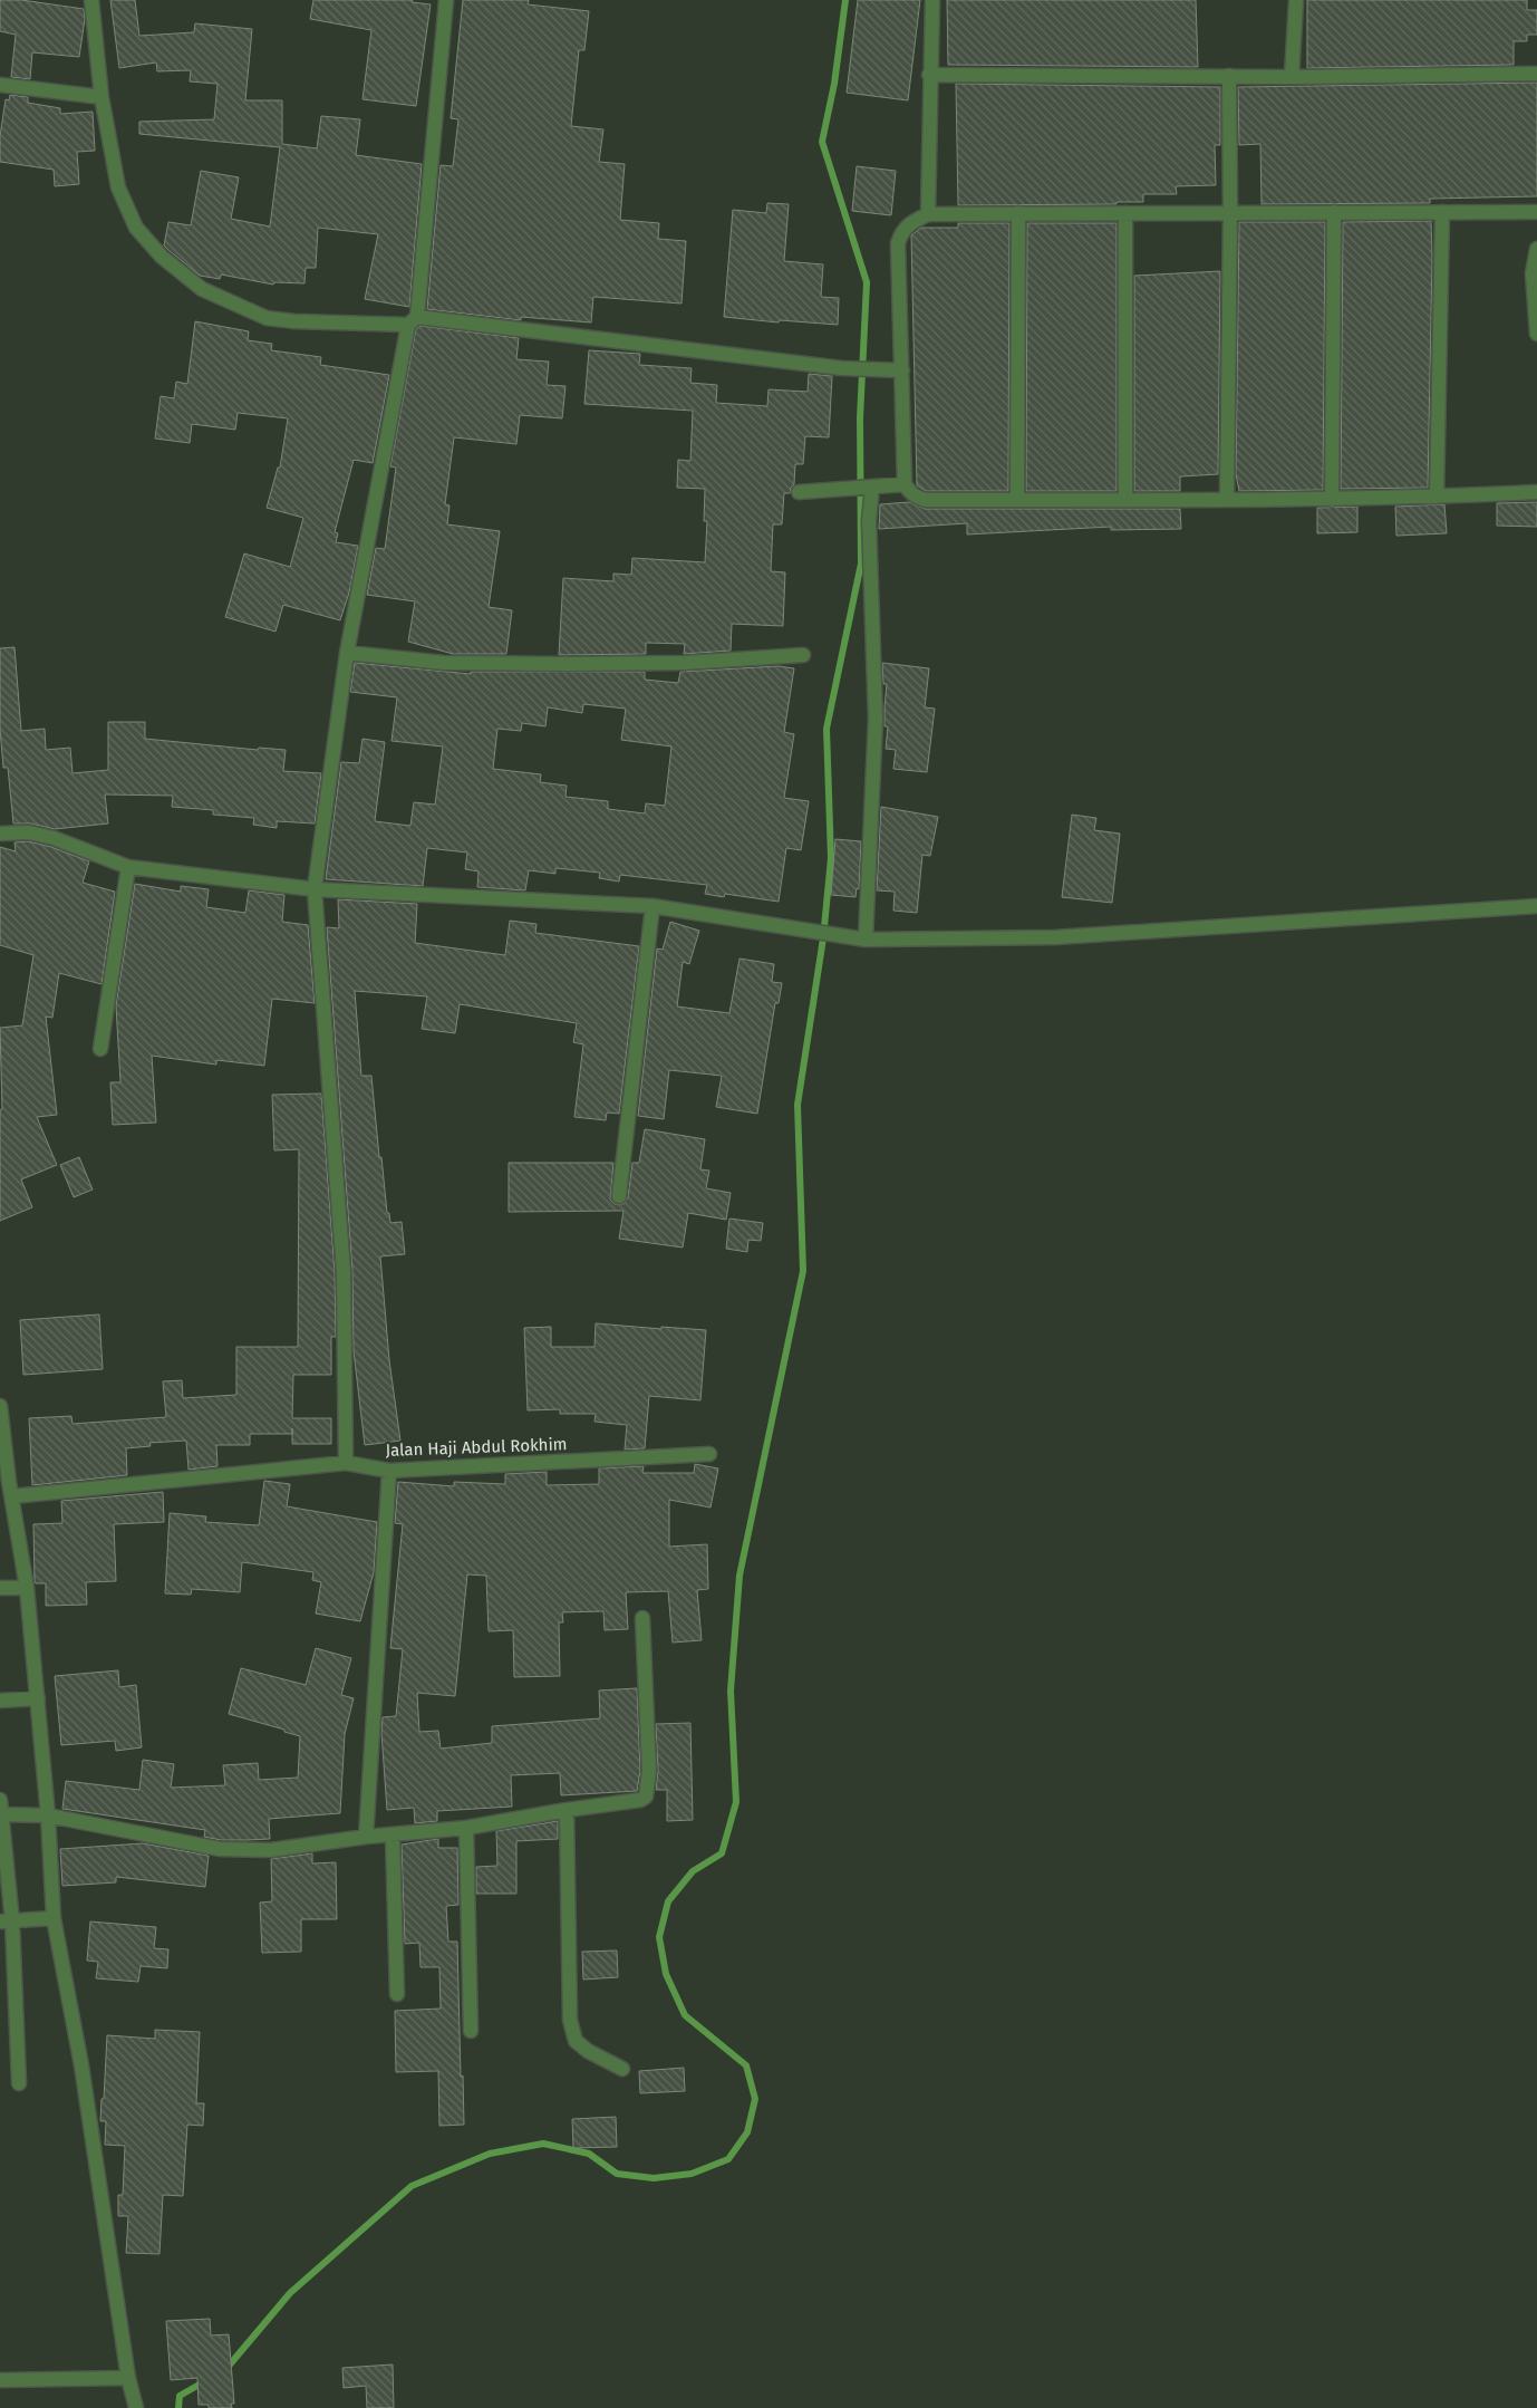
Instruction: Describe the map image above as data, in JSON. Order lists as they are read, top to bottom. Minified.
{"streets":{"street":["Jalan Haji Abdul Rokhim"]}}
